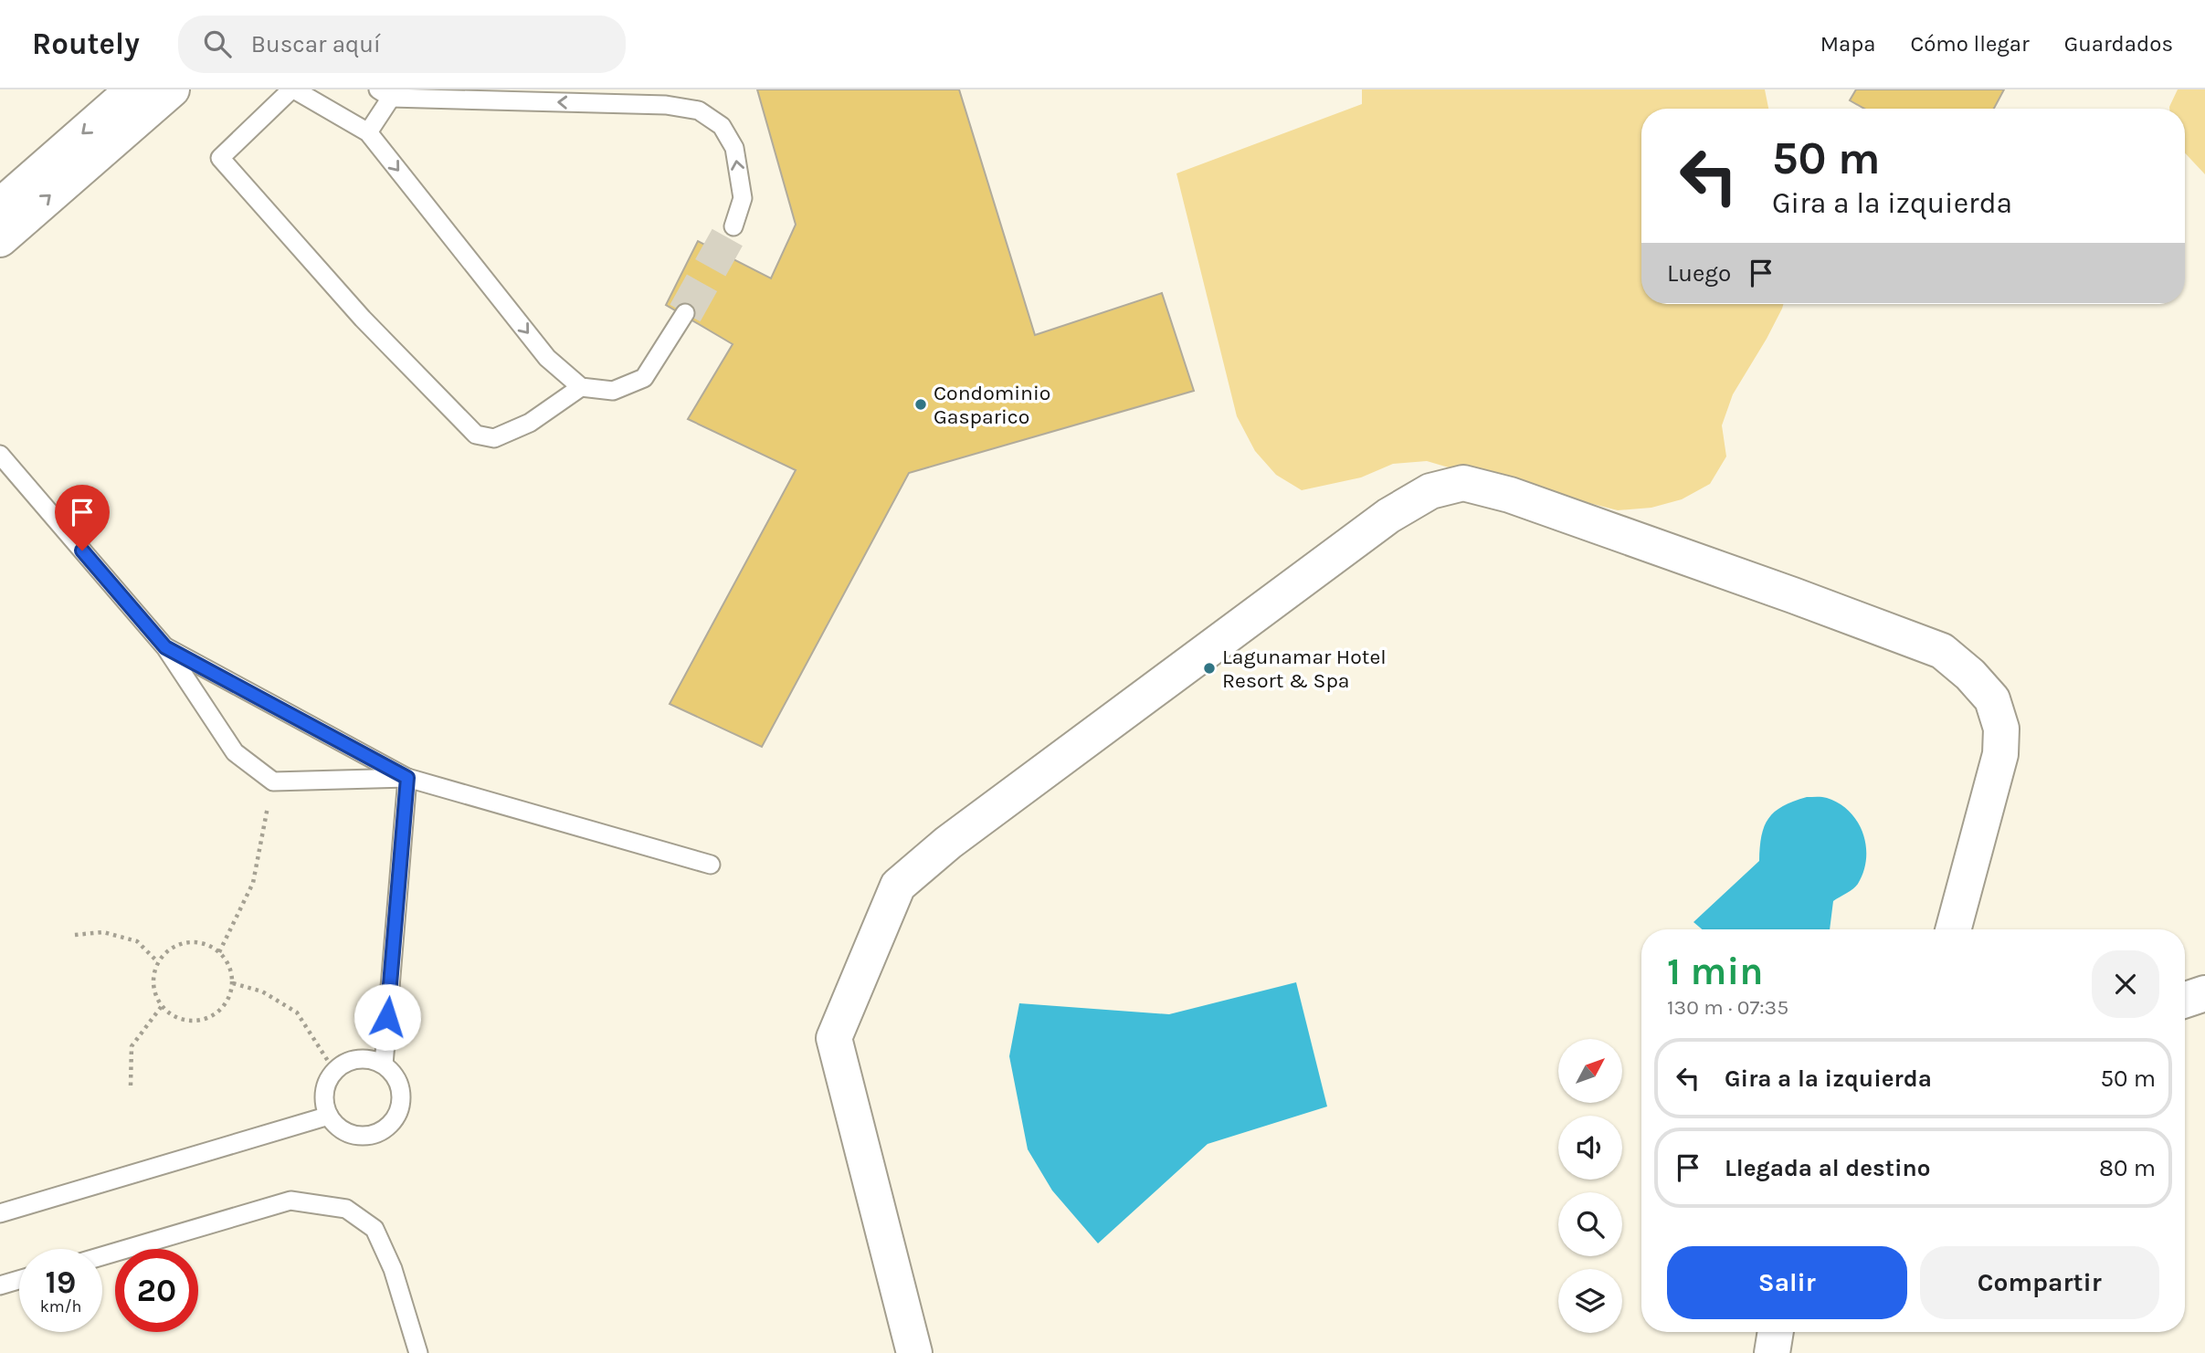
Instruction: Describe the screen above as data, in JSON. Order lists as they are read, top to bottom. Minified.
{"places":["Condominio Gasparico","Lagunamar Hotel Resort & Spa"],"north":"top right","page":{"header":"Routely","search":"Buscar aquí","nav":["Mapa","Cómo llegar","Guardados"],"turn":["50 m","Gira a la izquierda"],"then":"Luego","heading":["1 min","130 m · 07:35"],"list":[{"name":"Gira a la izquierda","value":"50 m"},{"name":"Llegada al destino","value":"80 m"}],"buttons":["Salir","Compartir"],"speed":"19 km/h","limit":"20"}}
